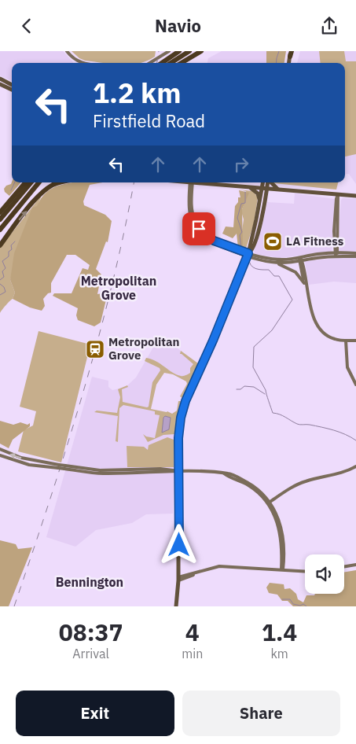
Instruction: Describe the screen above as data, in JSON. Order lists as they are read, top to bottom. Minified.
{"districts":["Metropolitan Grove","Bennington"],"places":{"sports":["LA Fitness"],"station":["Metropolitan Grove"]},"page":{"header":"Navio","turn":["1.2 km","Firstfield Road"],"eta":["08:37","Arrival","4","min","1.4","km"],"buttons":["Exit","Share"]}}
